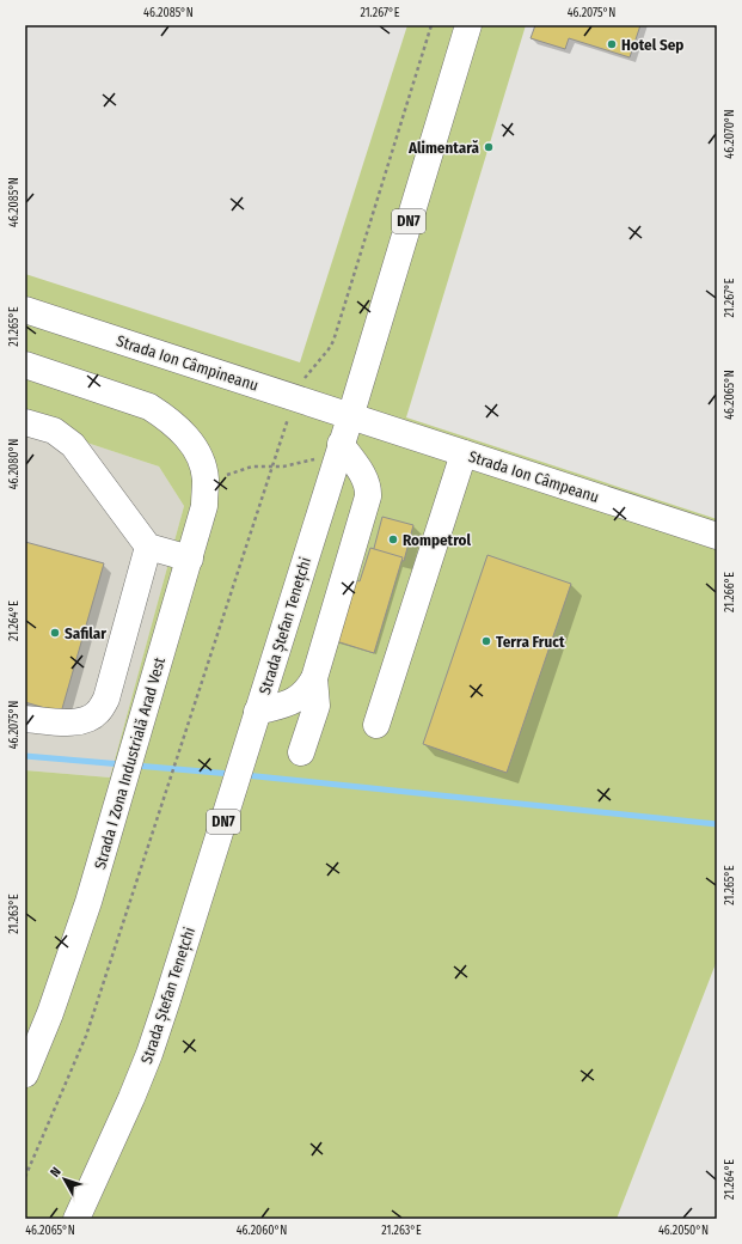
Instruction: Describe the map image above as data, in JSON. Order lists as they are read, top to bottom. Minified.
{"streets":{"main road":["DN7","Strada Ion Câmpineanu","Strada Ion Câmpeanu","Strada Ștefan Tenețchi","Strada I Zona Industrială Arad Vest"]},"crossings":[["Strada Ion Câmpineanu","Strada Ion Câmpeanu"],["Strada Ion Câmpineanu","Strada Ștefan Tenețchi"],["Strada Ion Câmpeanu","Strada Ștefan Tenețchi"]],"places":["Hotel Sep","Alimentară","Rompetrol","Safilar","Terra Fruct"],"north":"top left","coordinates":["46.2085°N","21.267°E","46.2075°N","46.2070°N","21.265°E","46.2065°N","46.2080°N","21.266°E","21.264°E","21.263°E","46.2060°N","46.2050°N"]}
